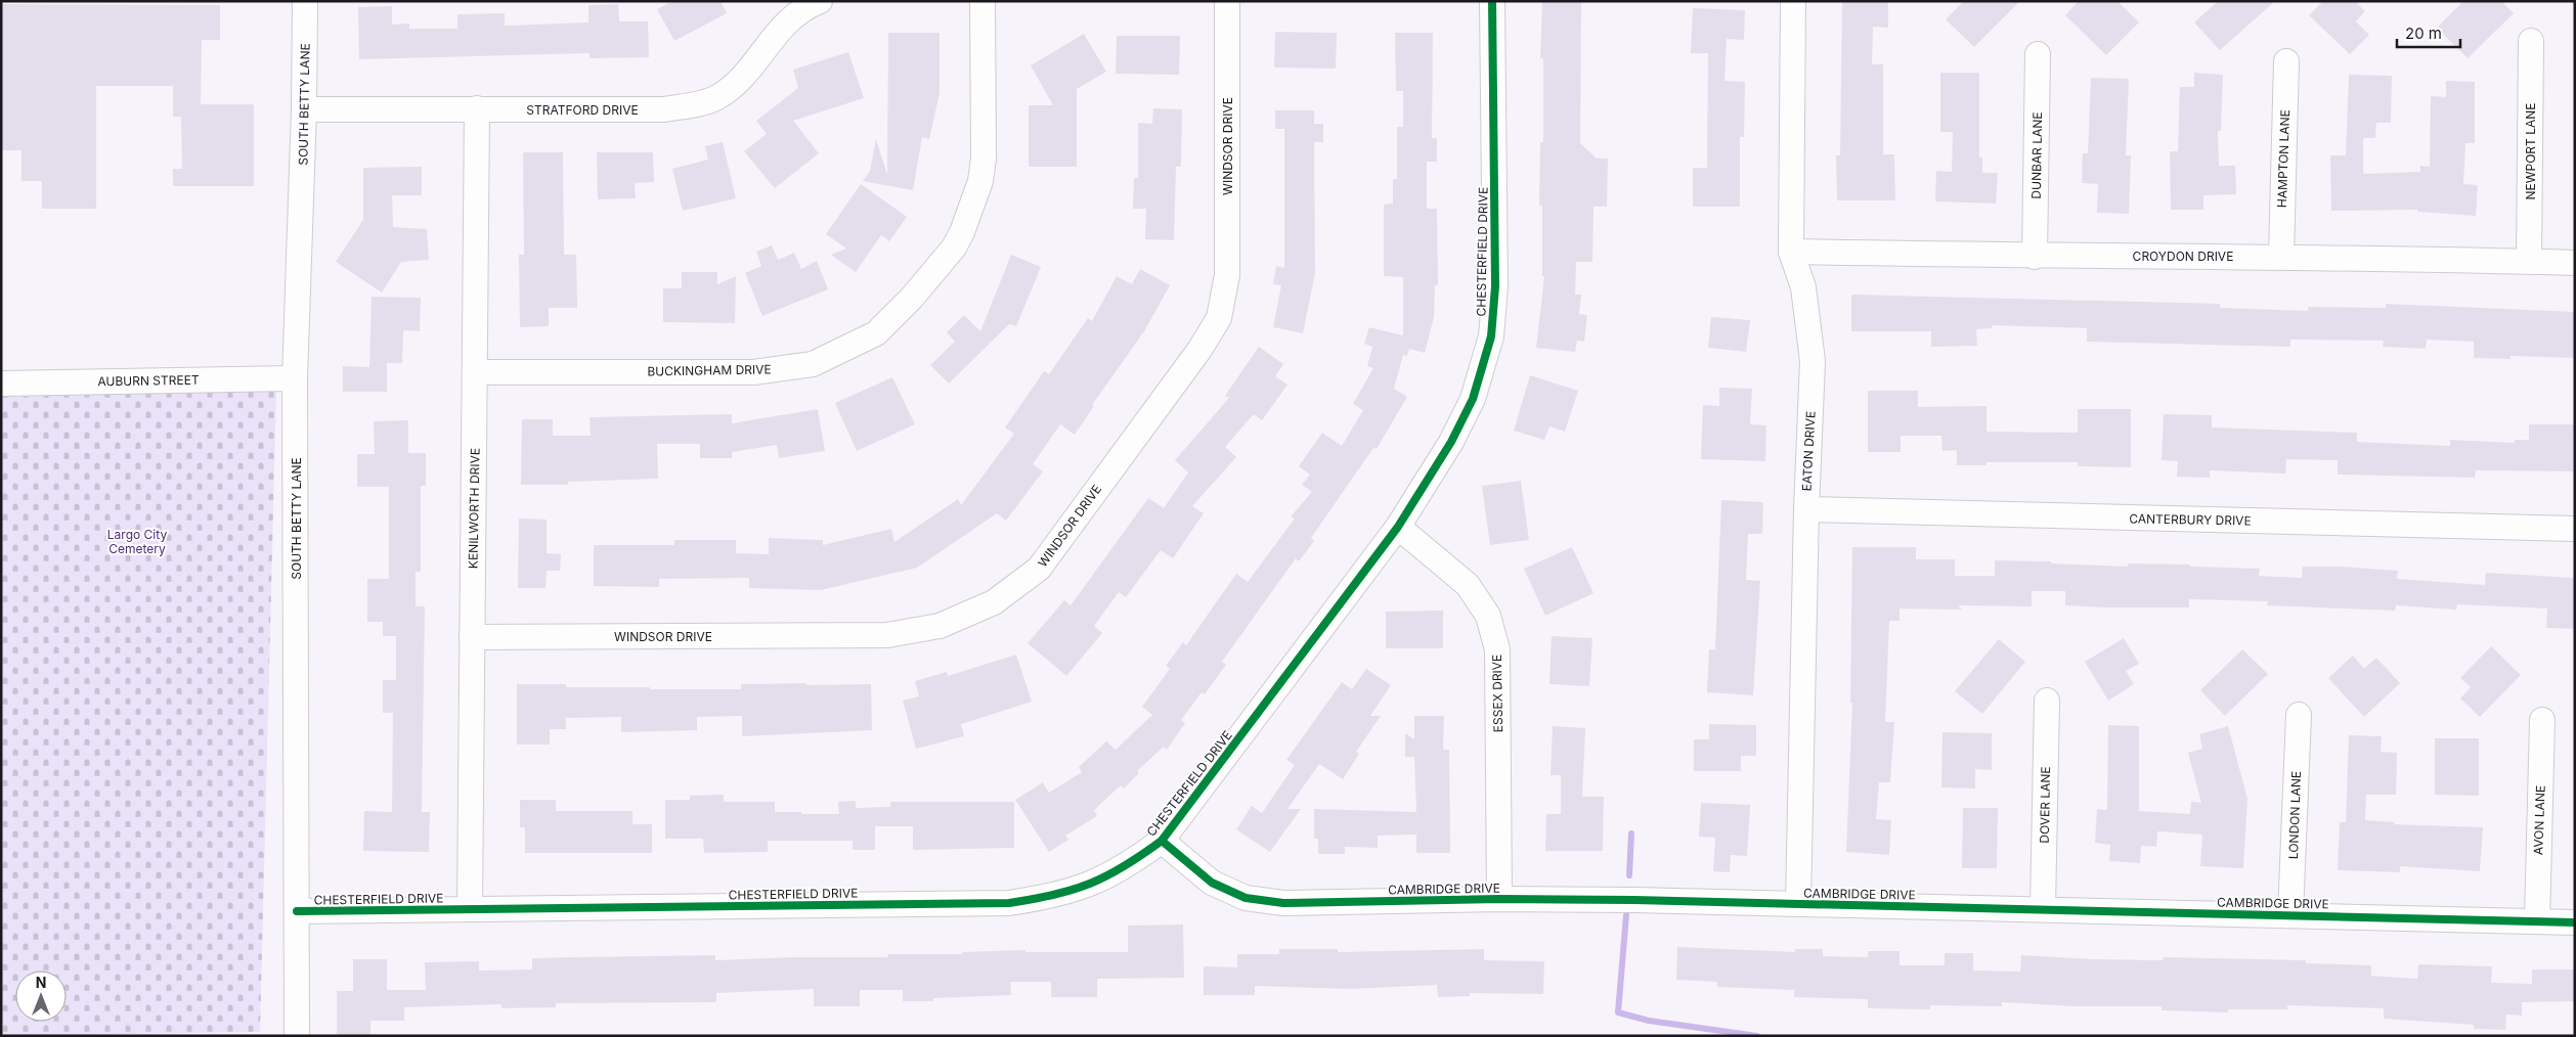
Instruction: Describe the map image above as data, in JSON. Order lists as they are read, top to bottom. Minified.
{"streets":{"street":["SOUTH BETTY LANE","STRATFORD DRIVE","WINDSOR DRIVE","NEWPORT LANE","DUNBAR LANE","HAMPTON LANE","CHESTERFIELD DRIVE","CROYDON DRIVE","BUCKINGHAM DRIVE","AUBURN STREET","EATON DRIVE","KENILWORTH DRIVE","CANTERBURY DRIVE","ESSEX DRIVE","DOVER LANE","LONDON LANE","AVON LANE","CAMBRIDGE DRIVE"]},"crossings":[["SOUTH BETTY LANE","STRATFORD DRIVE"],["SOUTH BETTY LANE","CHESTERFIELD DRIVE"],["SOUTH BETTY LANE","AUBURN STREET"],["STRATFORD DRIVE","KENILWORTH DRIVE"],["WINDSOR DRIVE","KENILWORTH DRIVE"],["NEWPORT LANE","CROYDON DRIVE"],["DUNBAR LANE","CROYDON DRIVE"],["HAMPTON LANE","CROYDON DRIVE"],["CHESTERFIELD DRIVE","KENILWORTH DRIVE"],["CHESTERFIELD DRIVE","ESSEX DRIVE"],["CHESTERFIELD DRIVE","CAMBRIDGE DRIVE"],["CROYDON DRIVE","EATON DRIVE"],["BUCKINGHAM DRIVE","KENILWORTH DRIVE"],["EATON DRIVE","CANTERBURY DRIVE"],["EATON DRIVE","CAMBRIDGE DRIVE"],["ESSEX DRIVE","CAMBRIDGE DRIVE"],["DOVER LANE","CAMBRIDGE DRIVE"],["LONDON LANE","CAMBRIDGE DRIVE"],["AVON LANE","CAMBRIDGE DRIVE"]],"parks":["Largo City Cemetery"],"scale_bar":"20 m","north":"top"}
